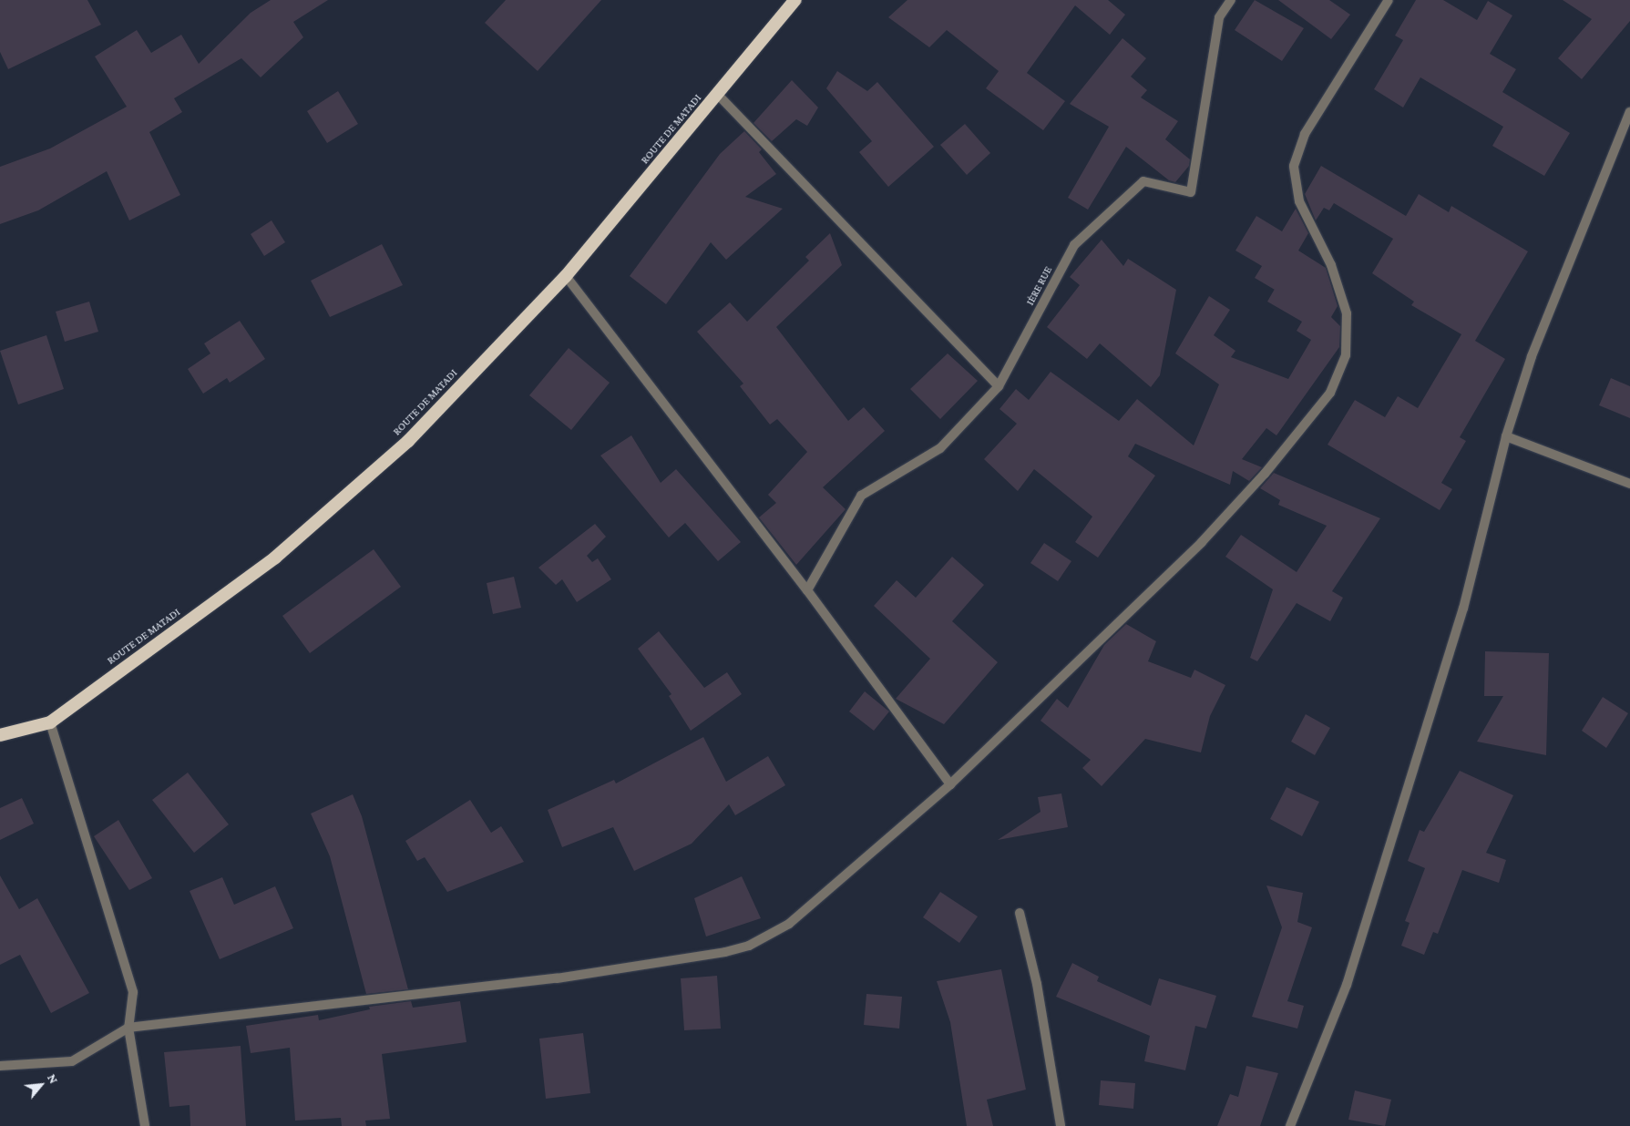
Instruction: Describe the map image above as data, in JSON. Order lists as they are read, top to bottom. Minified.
{"streets":{"highway":["ROUTE DE MATADI"],"street":["IÈRE RUE"]},"north":"top right"}
